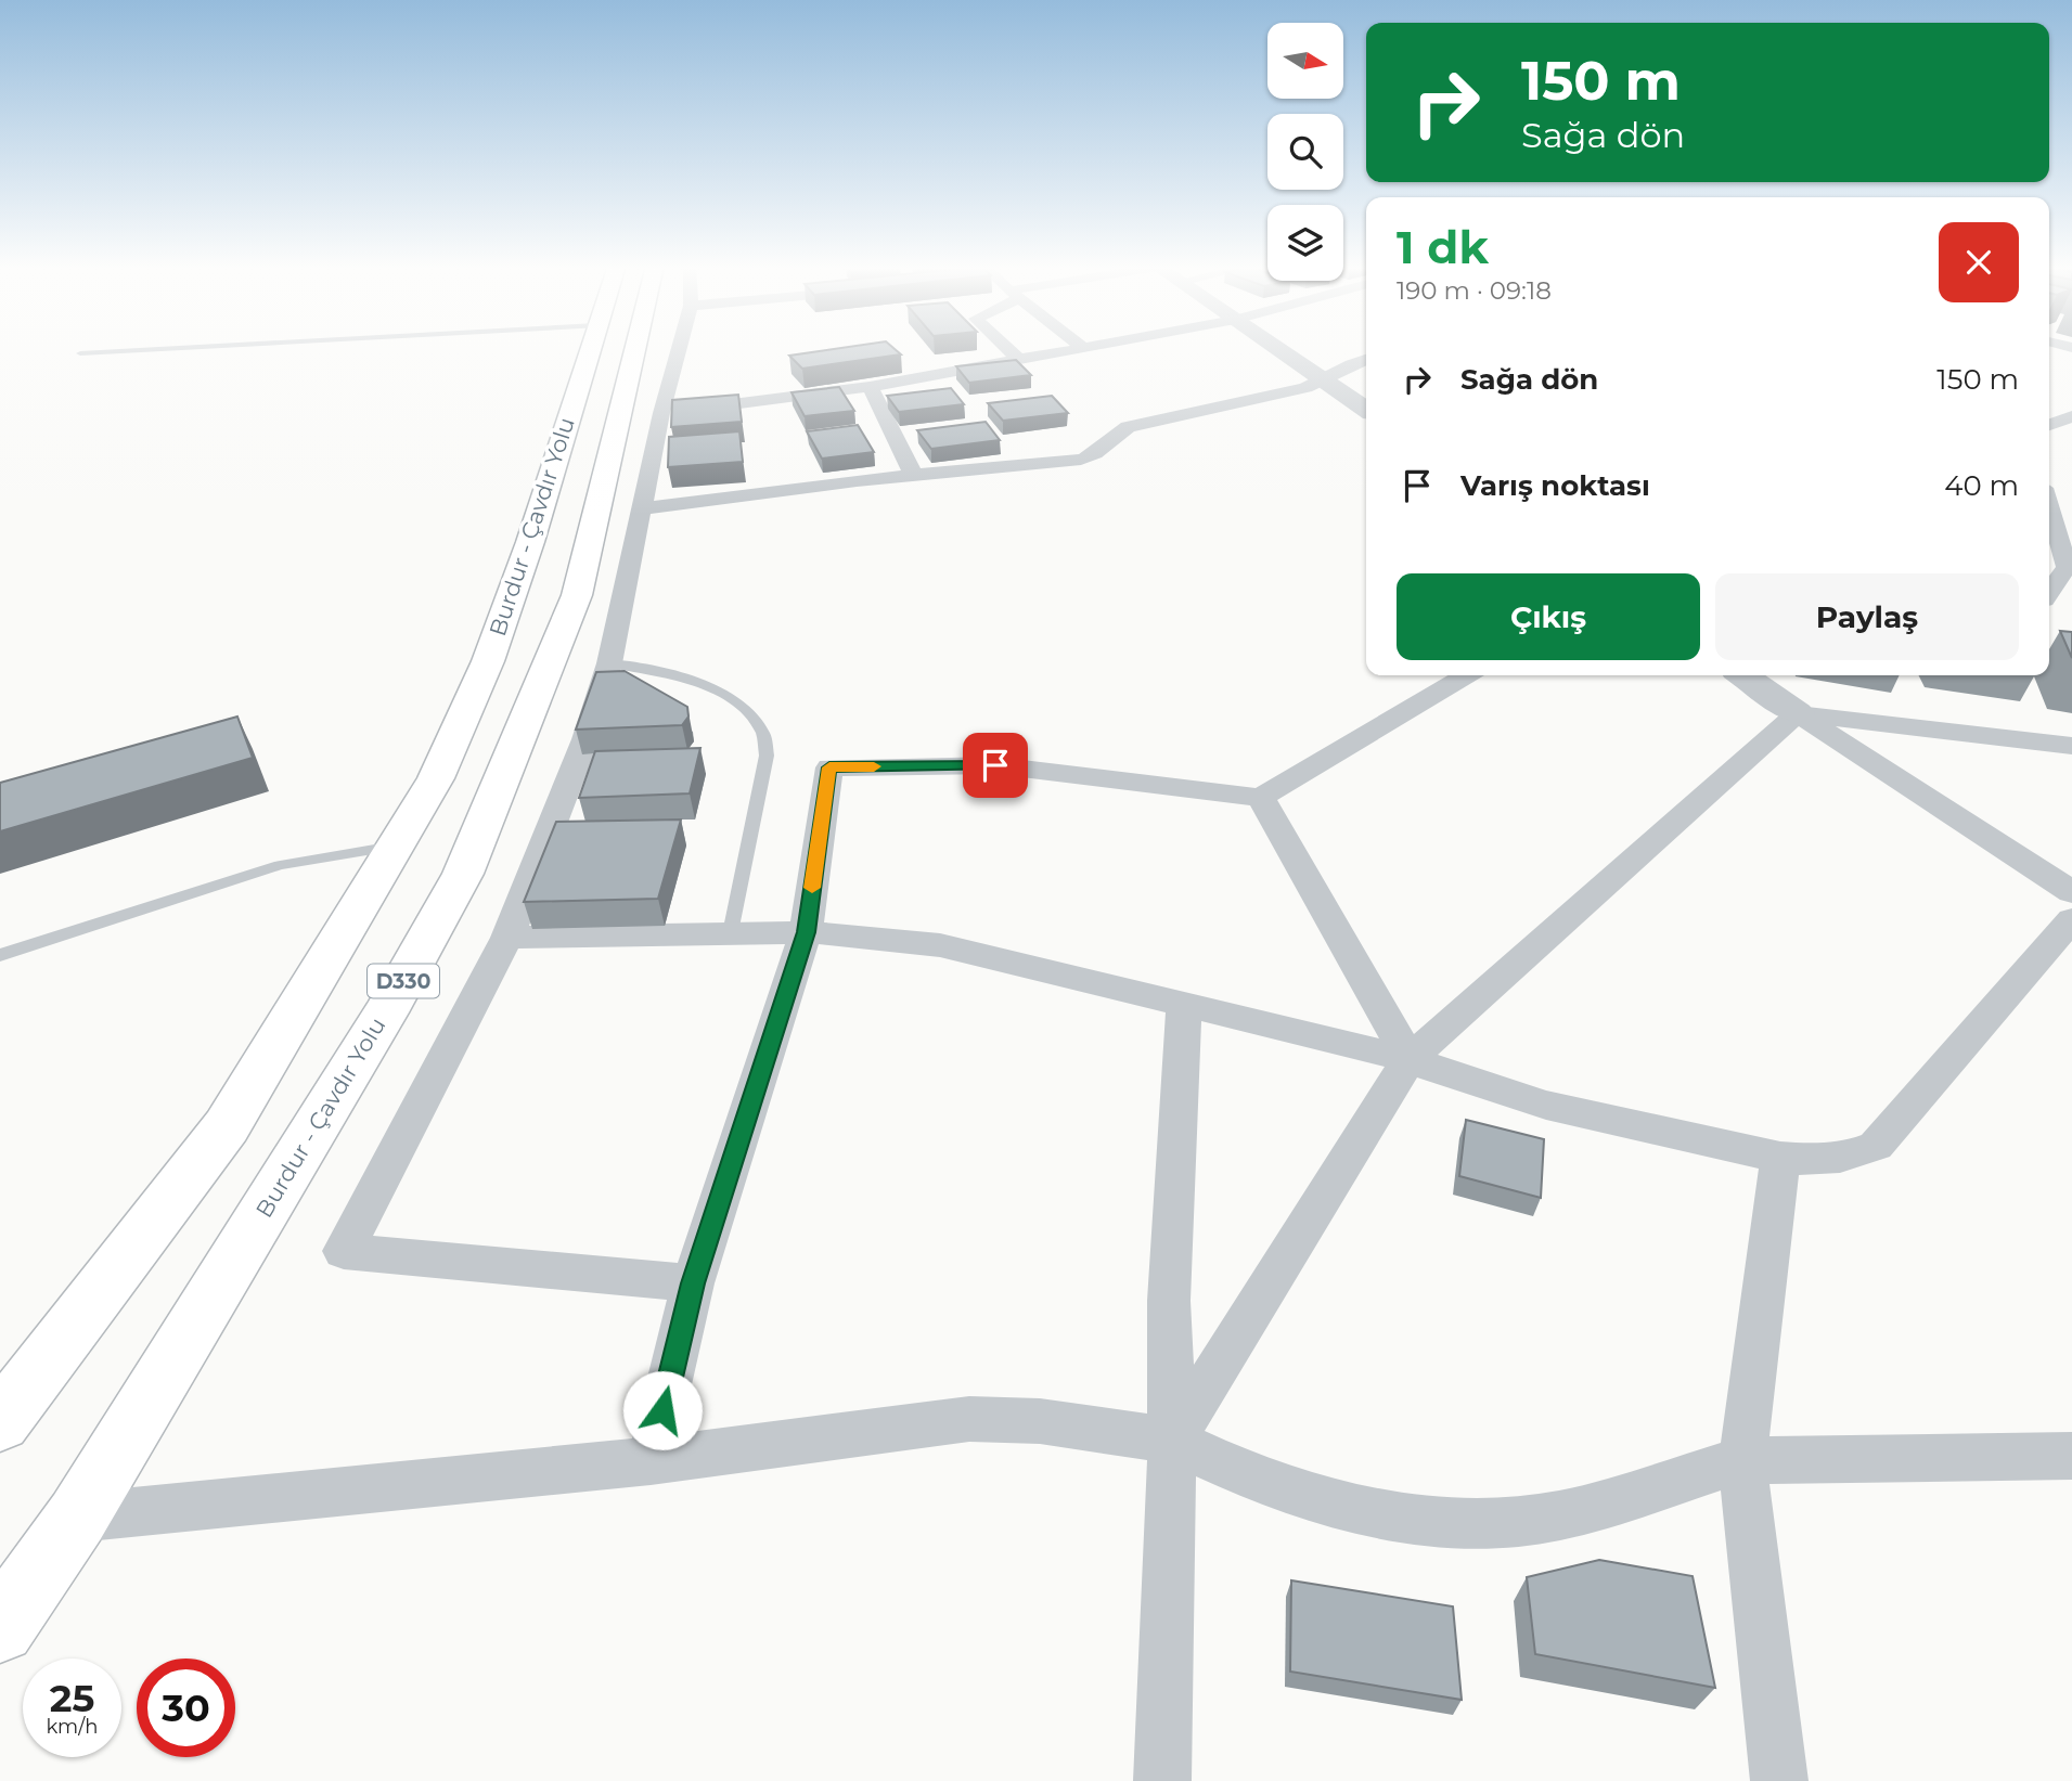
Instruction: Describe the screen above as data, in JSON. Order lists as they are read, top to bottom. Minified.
{"streets":{"highway":["Burdur - Çavdır Yolu","D330"]},"north":"right","page":{"turn":["150 m","Sağa dön"],"heading":["1 dk","190 m · 09:18"],"list":[{"name":"Sağa dön","value":"150 m"},{"name":"Varış noktası","value":"40 m"}],"buttons":["Çıkış","Paylaş"],"speed":"25 km/h","limit":"30"}}
